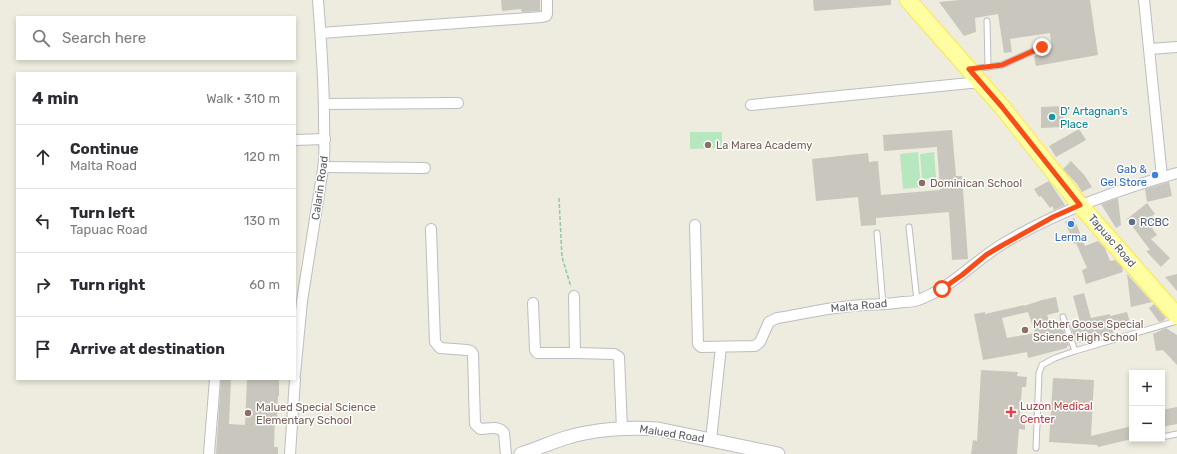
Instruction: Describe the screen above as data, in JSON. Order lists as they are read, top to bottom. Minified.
{"streets":{"main road":["Tapuac Road"],"street":["Calarin Road","Malta Road","Malued Road"]},"crossings":[["Tapuac Road","Malta Road"]],"places":{"other":["D' Artagnan's Place","La Marea Academy","Gab & Gel Store","Dominican School","RCBC","Lerma","Mother Goose Special Science High School","Malued Special Science Elementary School"],"health":["Luzon Medical Center"]},"page":{"search":"Search here","heading":["4 min","Walk · 310 m"],"list":[["Continue","Malta Road","120 m"],["Turn left","Tapuac Road","130 m"],["Turn right","60 m"],"Arrive at destination"],"map_buttons":["+","−"]}}
